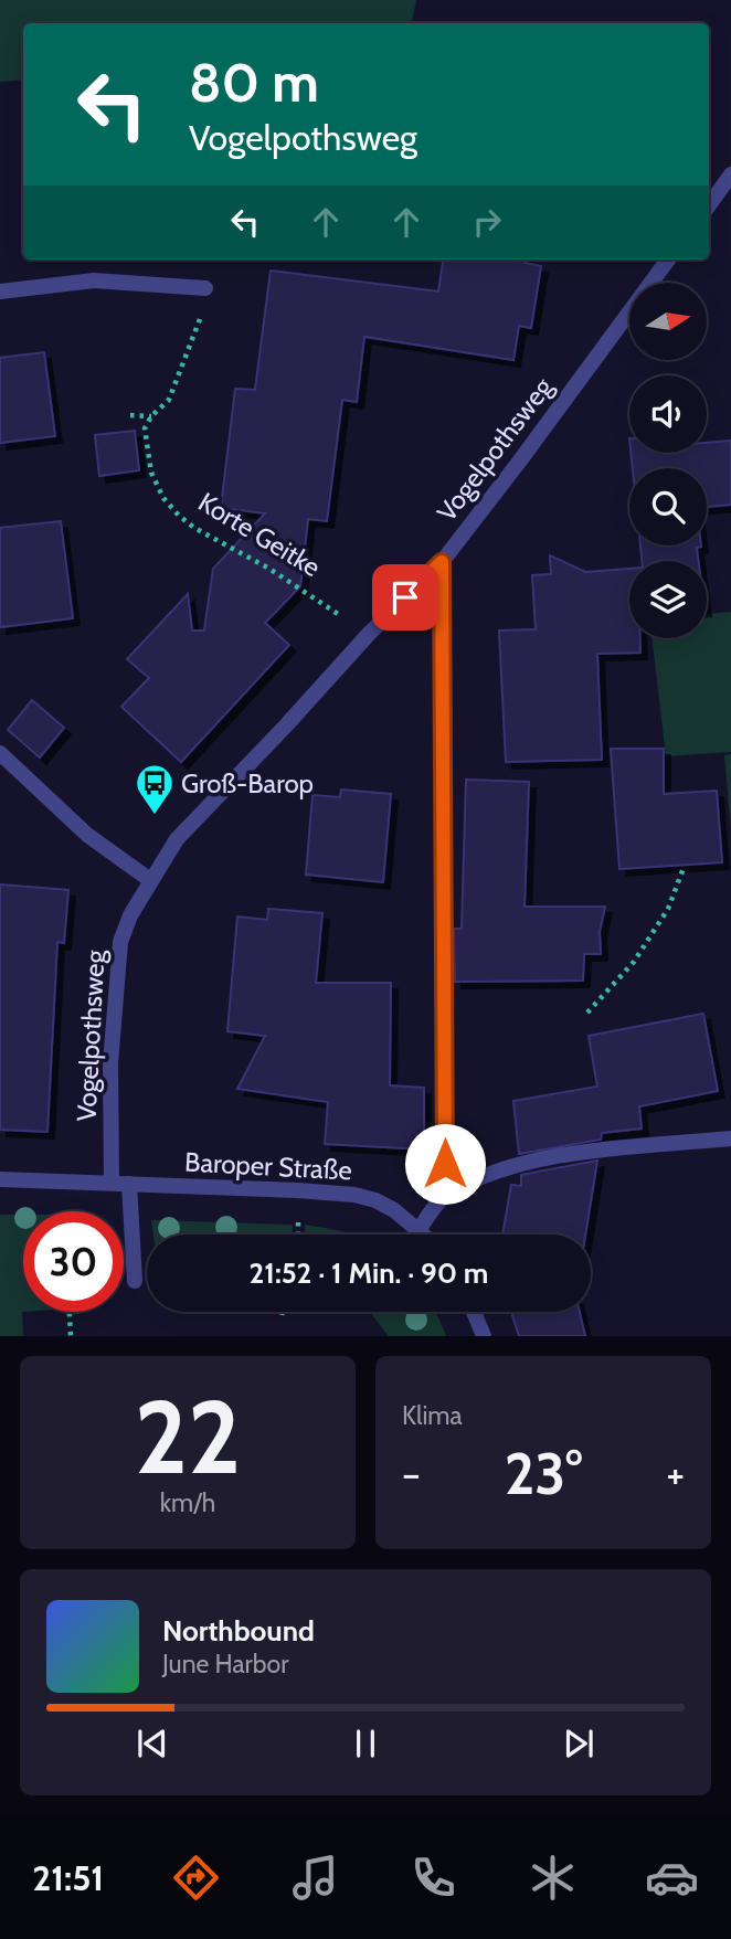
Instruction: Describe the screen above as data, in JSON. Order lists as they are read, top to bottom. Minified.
{"streets":{"street":["Vogelpothsweg","Baroper Straße"],"path":["Korte Geitke"]},"crossings":[["Vogelpothsweg","Korte Geitke"],["Vogelpothsweg","Baroper Straße"]],"places":{"bus stop":["Groß-Barop"]},"north":"right","page":{"turn":["80 m","Vogelpothsweg"],"limit":"30","trip":"21:52 · 1 Min. · 90 m","tile":[["22","km/h"],"Klima"],"heat":["−","23°","+"],"song":["Northbound","June Harbor"],"tabs":"21:51"}}
